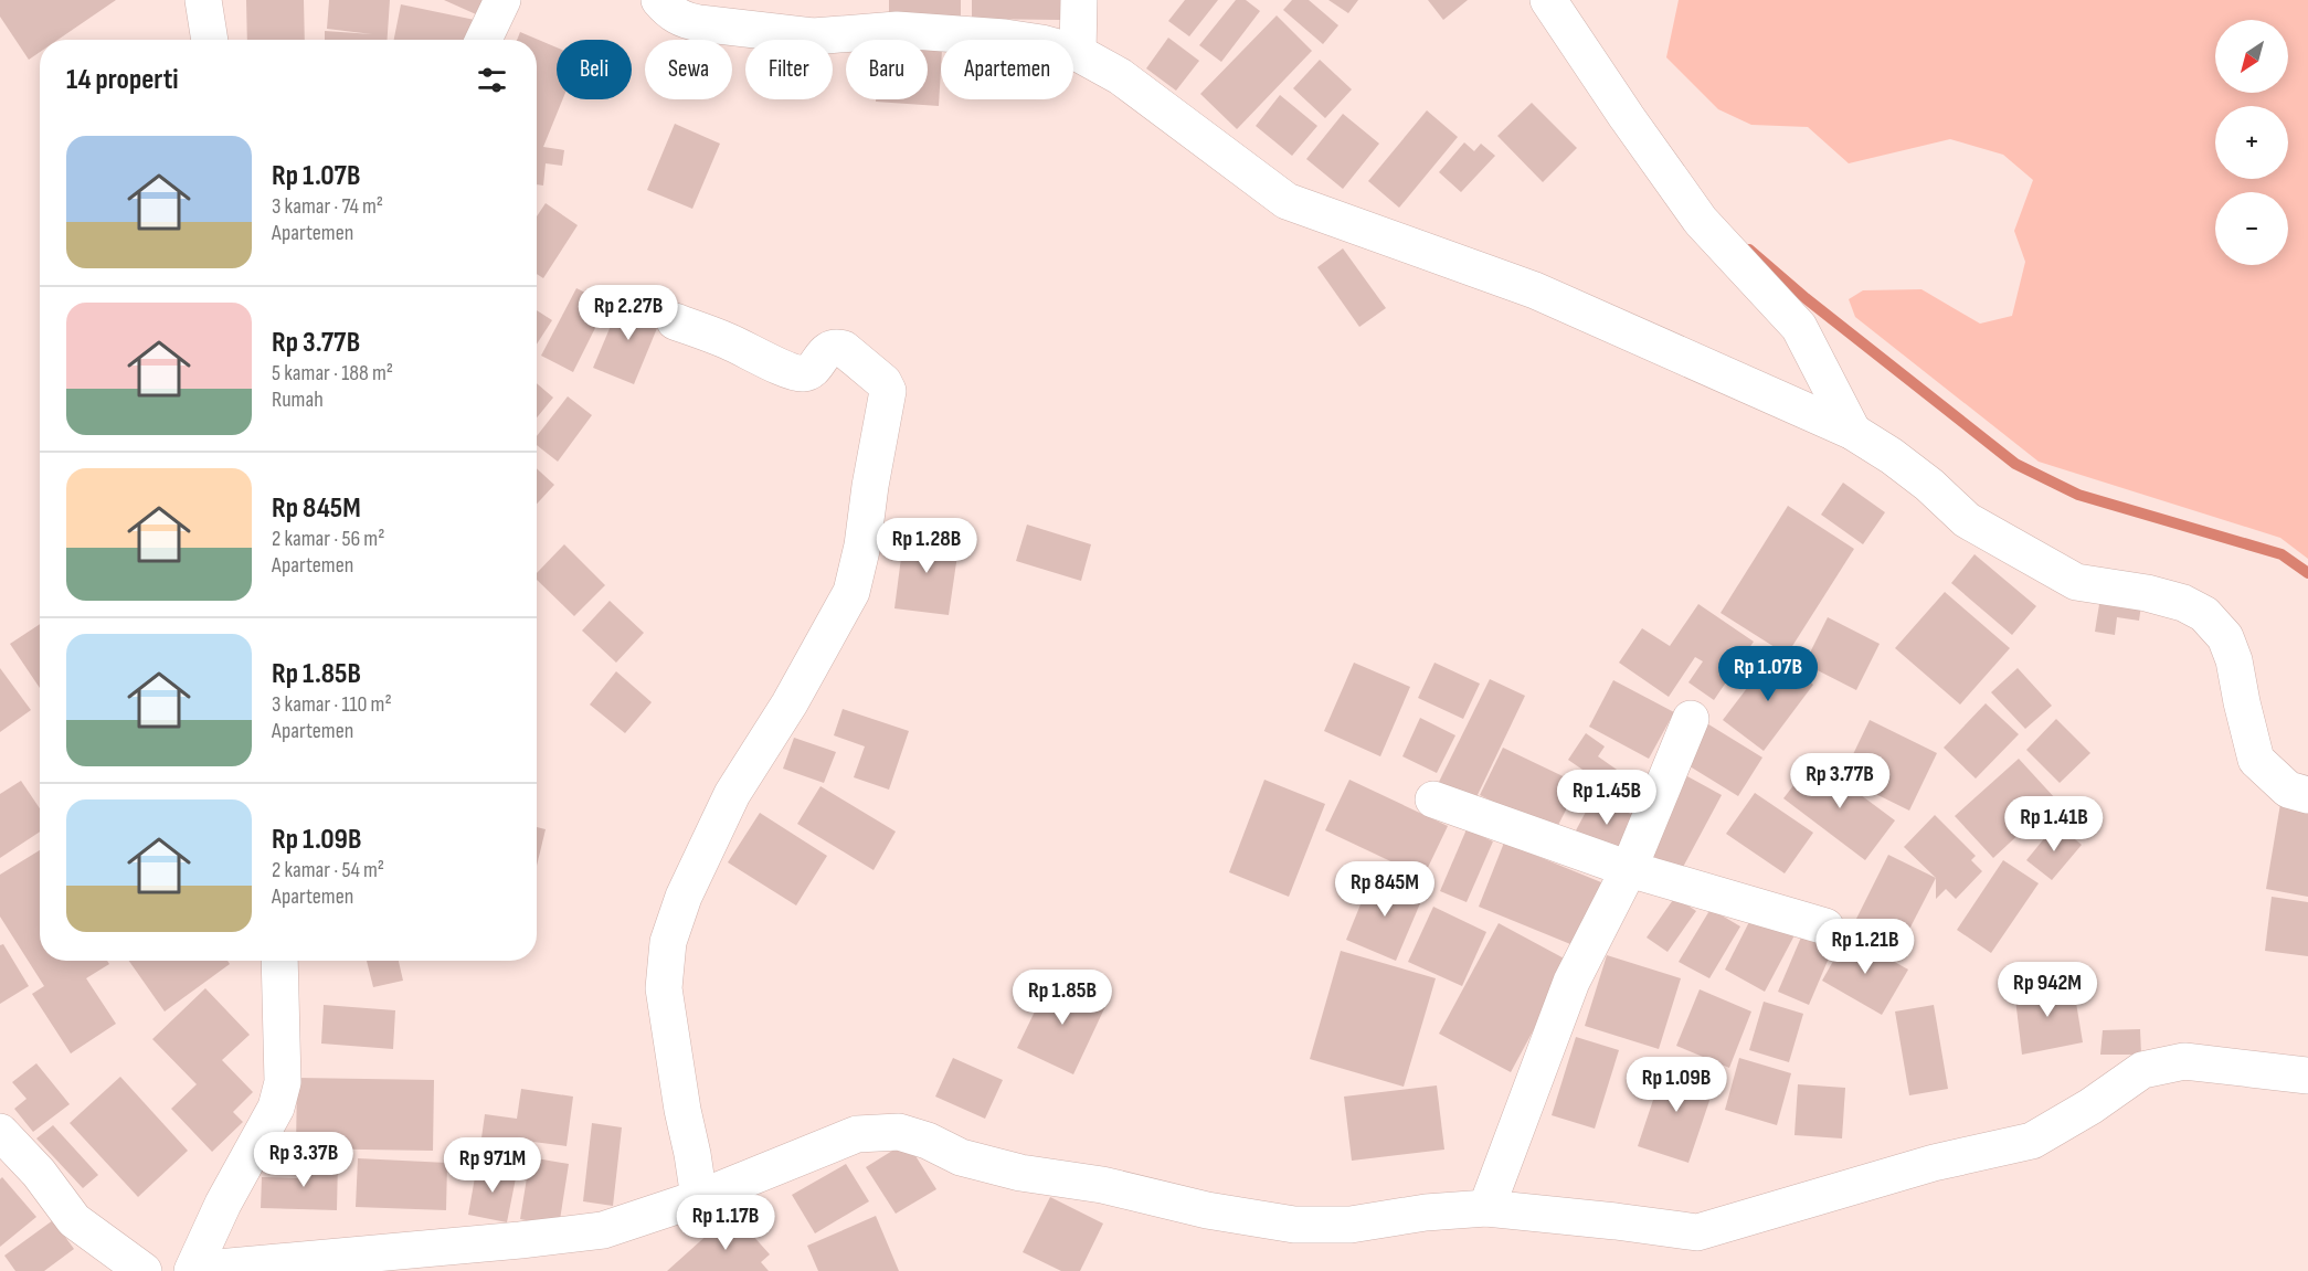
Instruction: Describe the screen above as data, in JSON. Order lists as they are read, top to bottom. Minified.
{"north":"bottom left","page":{"map_buttons":["+","−"],"chip":["Beli","Sewa","Filter","Baru","Apartemen"],"heading":"14 properti","list":[{"name":"Rp 1.07B","note":"3 kamar · 74 m² · Apartemen"},{"name":"Rp 3.77B","note":"5 kamar · 188 m² · Rumah"},{"name":"Rp 845M","note":"2 kamar · 56 m² · Apartemen"},{"name":"Rp 1.85B","note":"3 kamar · 110 m² · Apartemen"},{"name":"Rp 1.09B","note":"2 kamar · 54 m² · Apartemen"}],"price":["Rp 2.27B","Rp 1.28B","Rp 1.07B","Rp 3.77B","Rp 1.45B","Rp 1.41B","Rp 845M","Rp 1.21B","Rp 942M","Rp 1.85B","Rp 1.09B","Rp 3.37B","Rp 971M","Rp 1.17B"]}}
